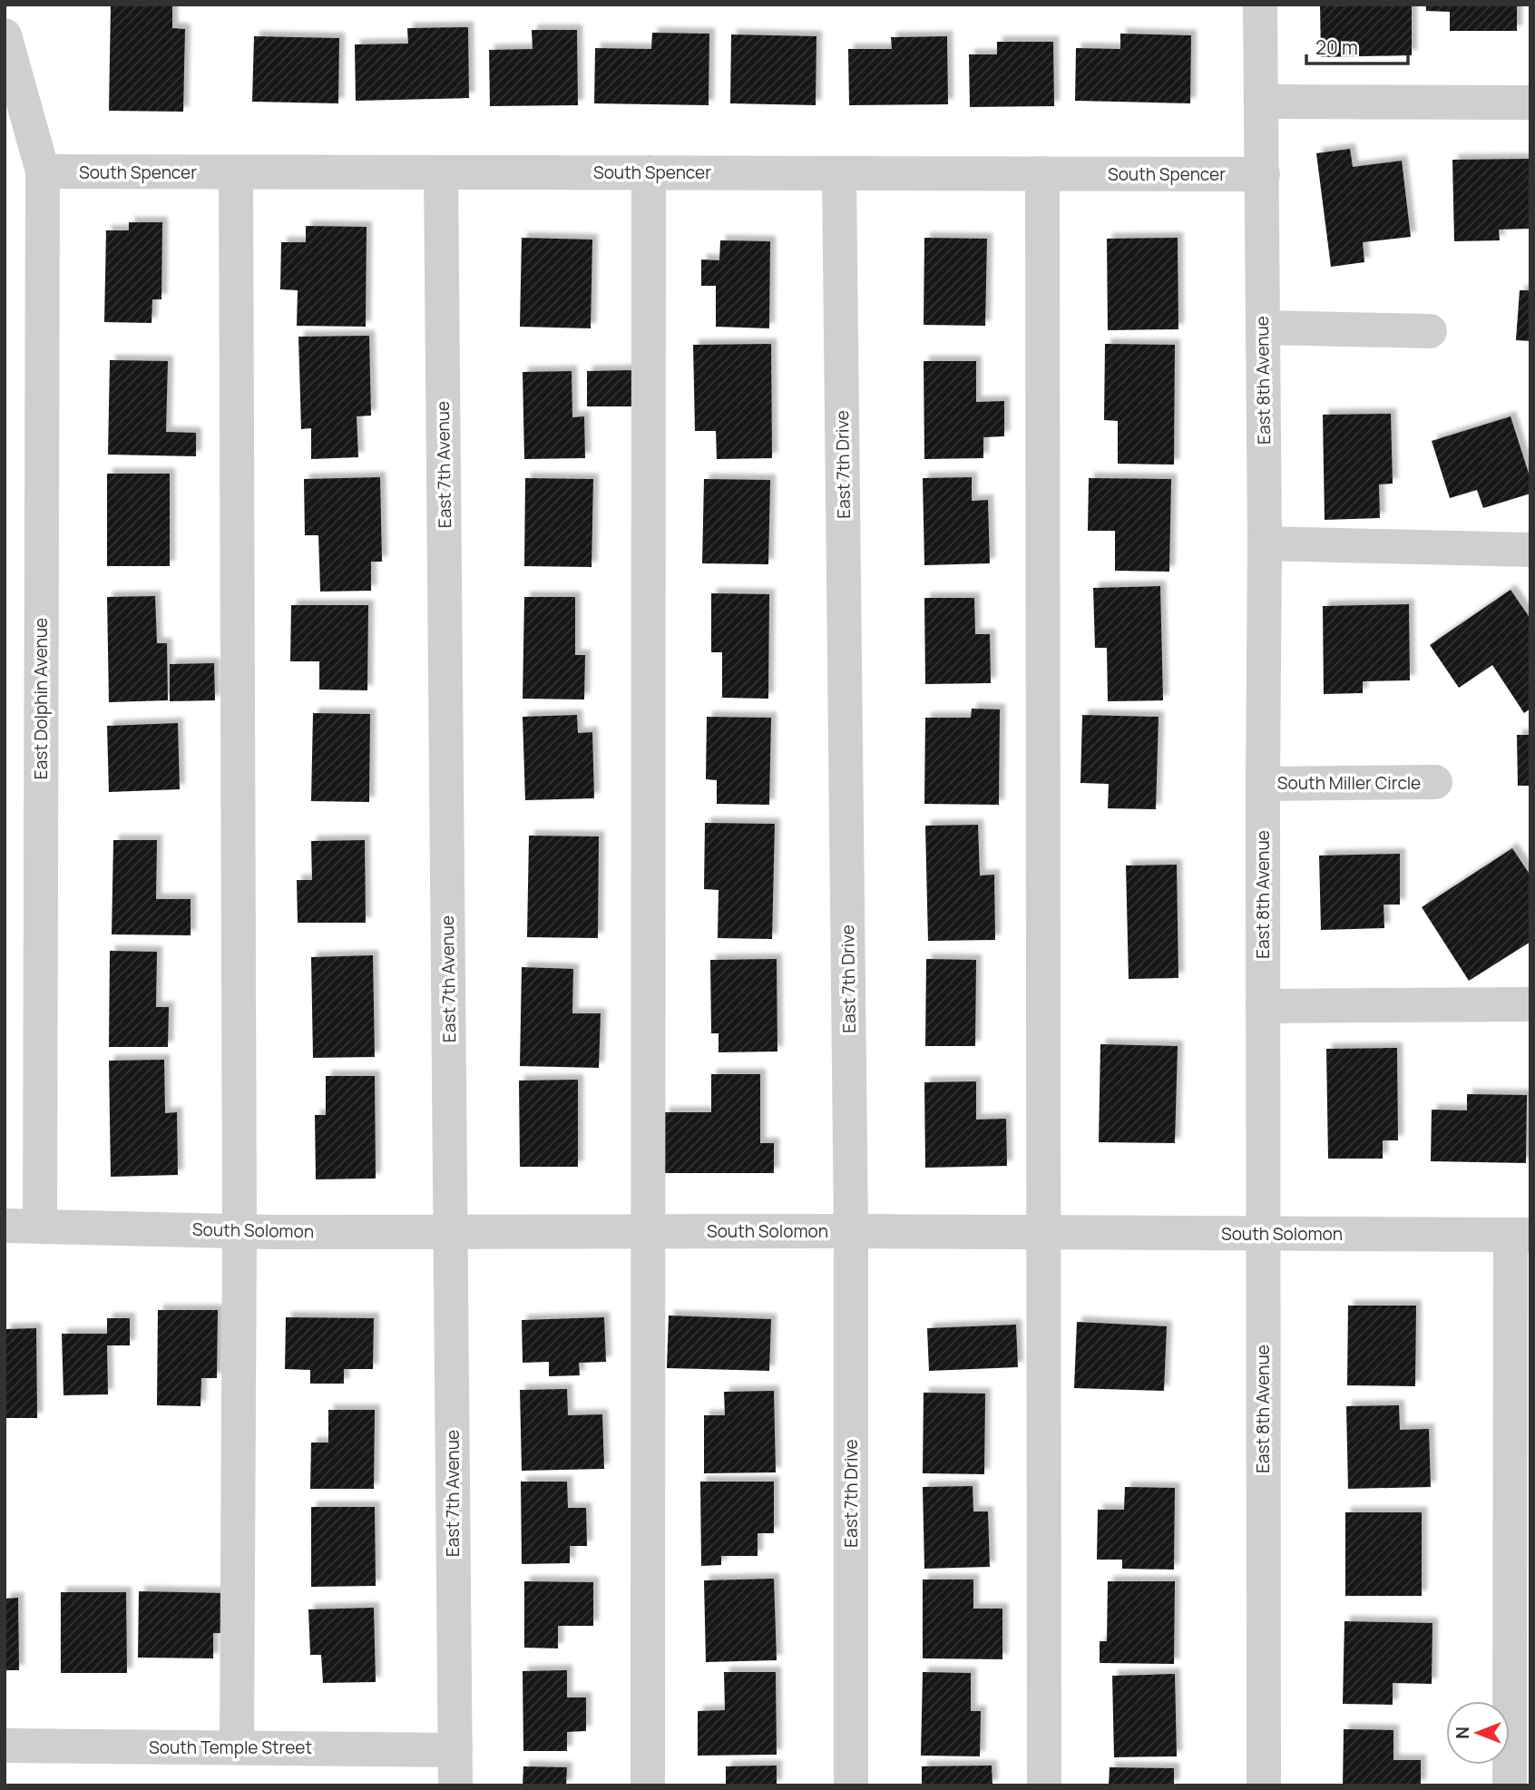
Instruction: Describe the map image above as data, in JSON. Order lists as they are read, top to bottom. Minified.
{"streets":{"street":["South Spencer","East 8th Avenue","East 7th Avenue","East 7th Drive","East Dolphin Avenue","South Miller Circle","South Solomon","South Temple Street"]},"crossings":[["South Spencer","East 8th Avenue"],["South Spencer","East 7th Avenue"],["South Spencer","East 7th Drive"],["South Spencer","East Dolphin Avenue"],["East 8th Avenue","South Miller Circle"],["East 8th Avenue","South Solomon"],["East 7th Avenue","South Solomon"],["East 7th Avenue","South Temple Street"],["East 7th Drive","South Solomon"],["East Dolphin Avenue","South Solomon"]],"scale_bar":"20 m","north":"left"}
